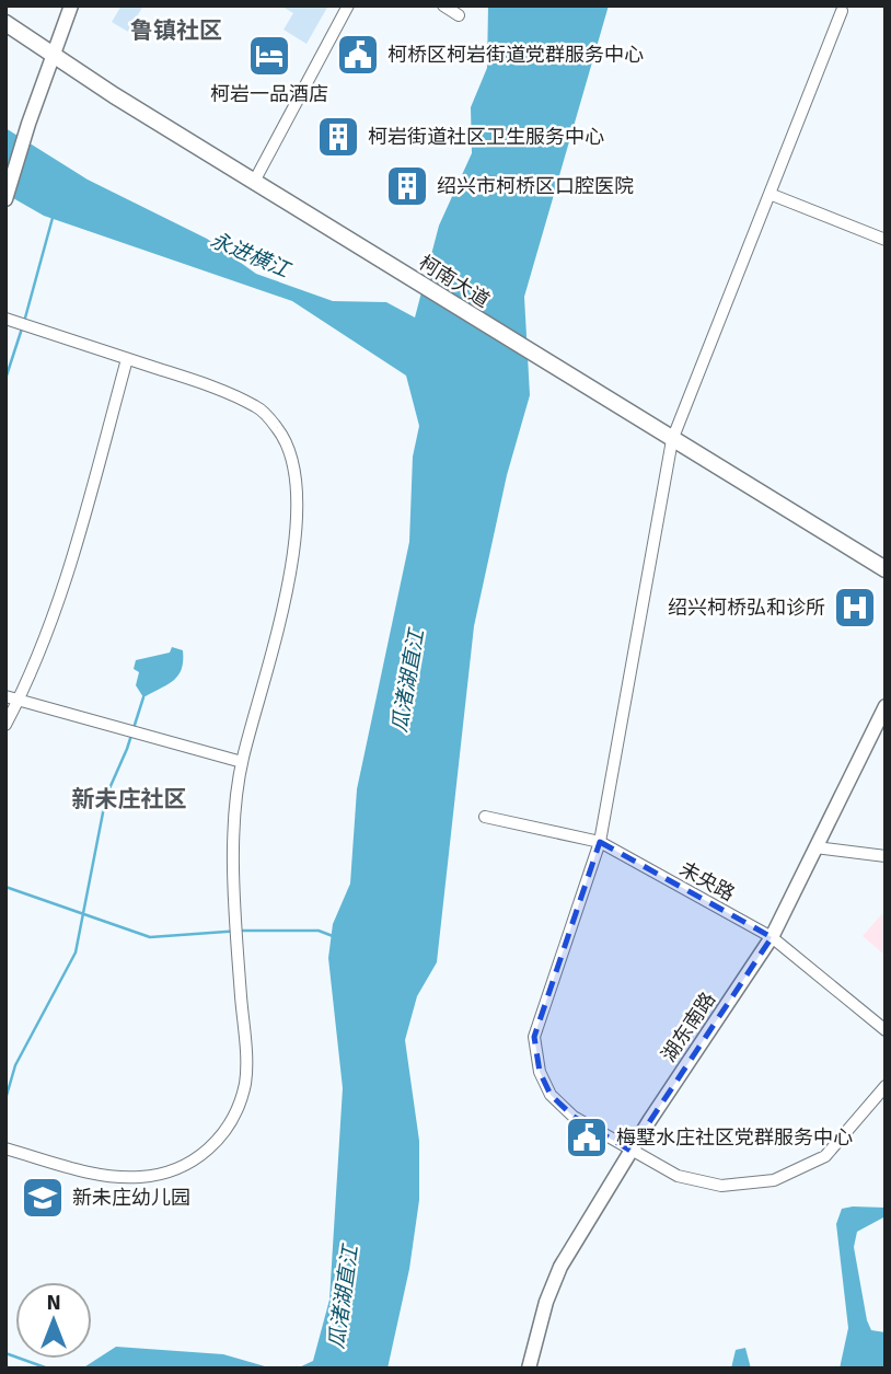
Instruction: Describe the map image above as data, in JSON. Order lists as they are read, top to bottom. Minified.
{"streets":{"main road":["柯南大道"],"street":["未央路","湖东南路"]},"crossings":[["未央路","湖东南路"]],"districts":["鲁镇社区","新未庄社区"],"water":["永进横江","瓜渚湖直江"],"places":{"public building":["柯桥区柯岩街道党群服务中心","梅墅水庄社区党群服务中心"],"hotel":["柯岩一品酒店"],"building":["柯岩街道社区卫生服务中心","绍兴市柯桥区口腔医院"],"hospital":["绍兴柯桥弘和诊所"],"school or university":["新未庄幼儿园"]},"north":"top"}
